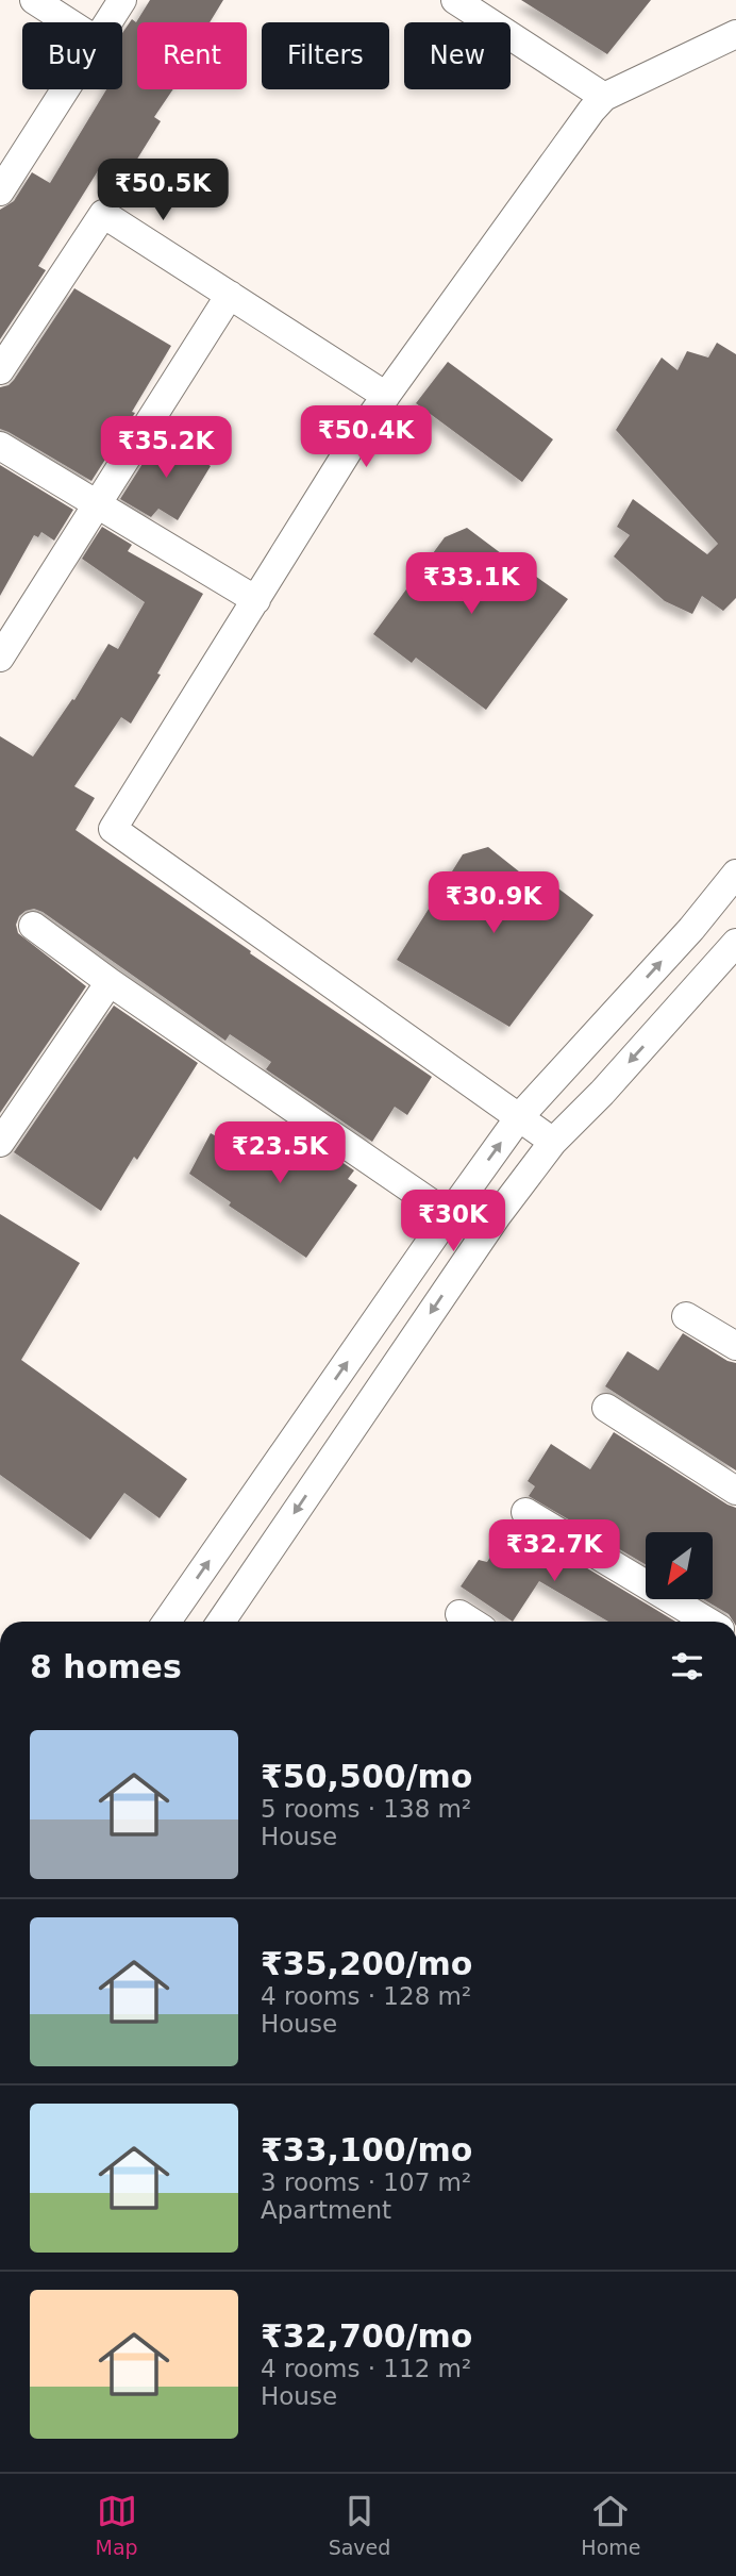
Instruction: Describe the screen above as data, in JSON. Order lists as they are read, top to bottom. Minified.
{"north":"bottom left","page":{"chip":["Buy","Rent","Filters","New"],"price":["₹50.5K","₹50.4K","₹35.2K","₹33.1K","₹30.9K","₹23.5K","₹30K","₹32.7K"],"heading":"8 homes","list":[{"name":"₹50,500/mo","note":"5 rooms · 138 m² · House"},{"name":"₹35,200/mo","note":"4 rooms · 128 m² · House"},{"name":"₹33,100/mo","note":"3 rooms · 107 m² · Apartment"},{"name":"₹32,700/mo","note":"4 rooms · 112 m² · House"}],"tabs":["Map","Saved","Home"]}}
